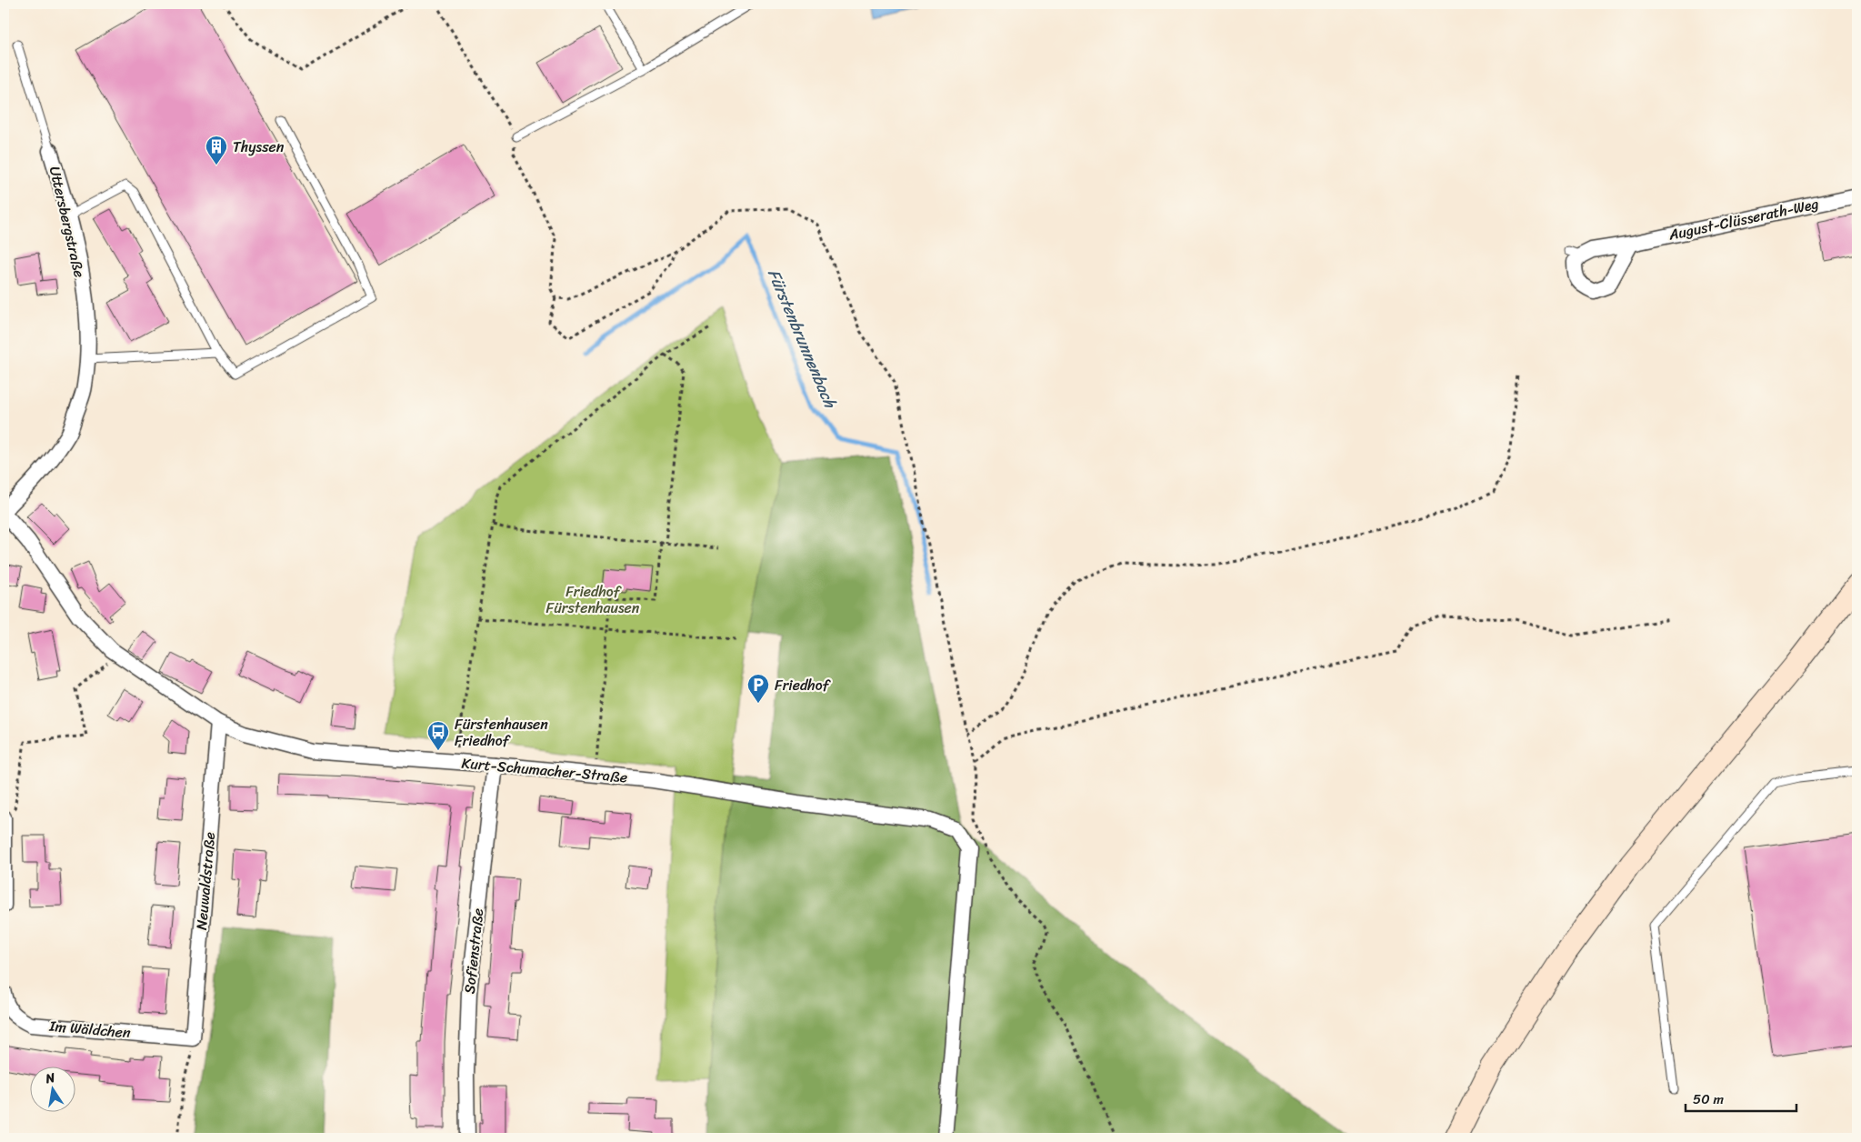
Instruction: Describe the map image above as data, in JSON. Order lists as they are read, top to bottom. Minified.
{"streets":{"street":["August-Clüsserath-Weg","Uttersbergstraße","Kurt-Schumacher-Straße","Neuwaldstraße","Sofienstraße","Im Wäldchen"]},"crossings":[["Uttersbergstraße","Kurt-Schumacher-Straße"],["Kurt-Schumacher-Straße","Neuwaldstraße"],["Kurt-Schumacher-Straße","Sofienstraße"],["Neuwaldstraße","Im Wäldchen"]],"water":["Fürstenbrunnenbach"],"parks":["Friedhof Fürstenhausen"],"places":{"building":["Thyssen"],"parking":["Friedhof"],"bus stop":["Fürstenhausen Friedhof"]},"scale_bar":"50 m","north":"top"}
